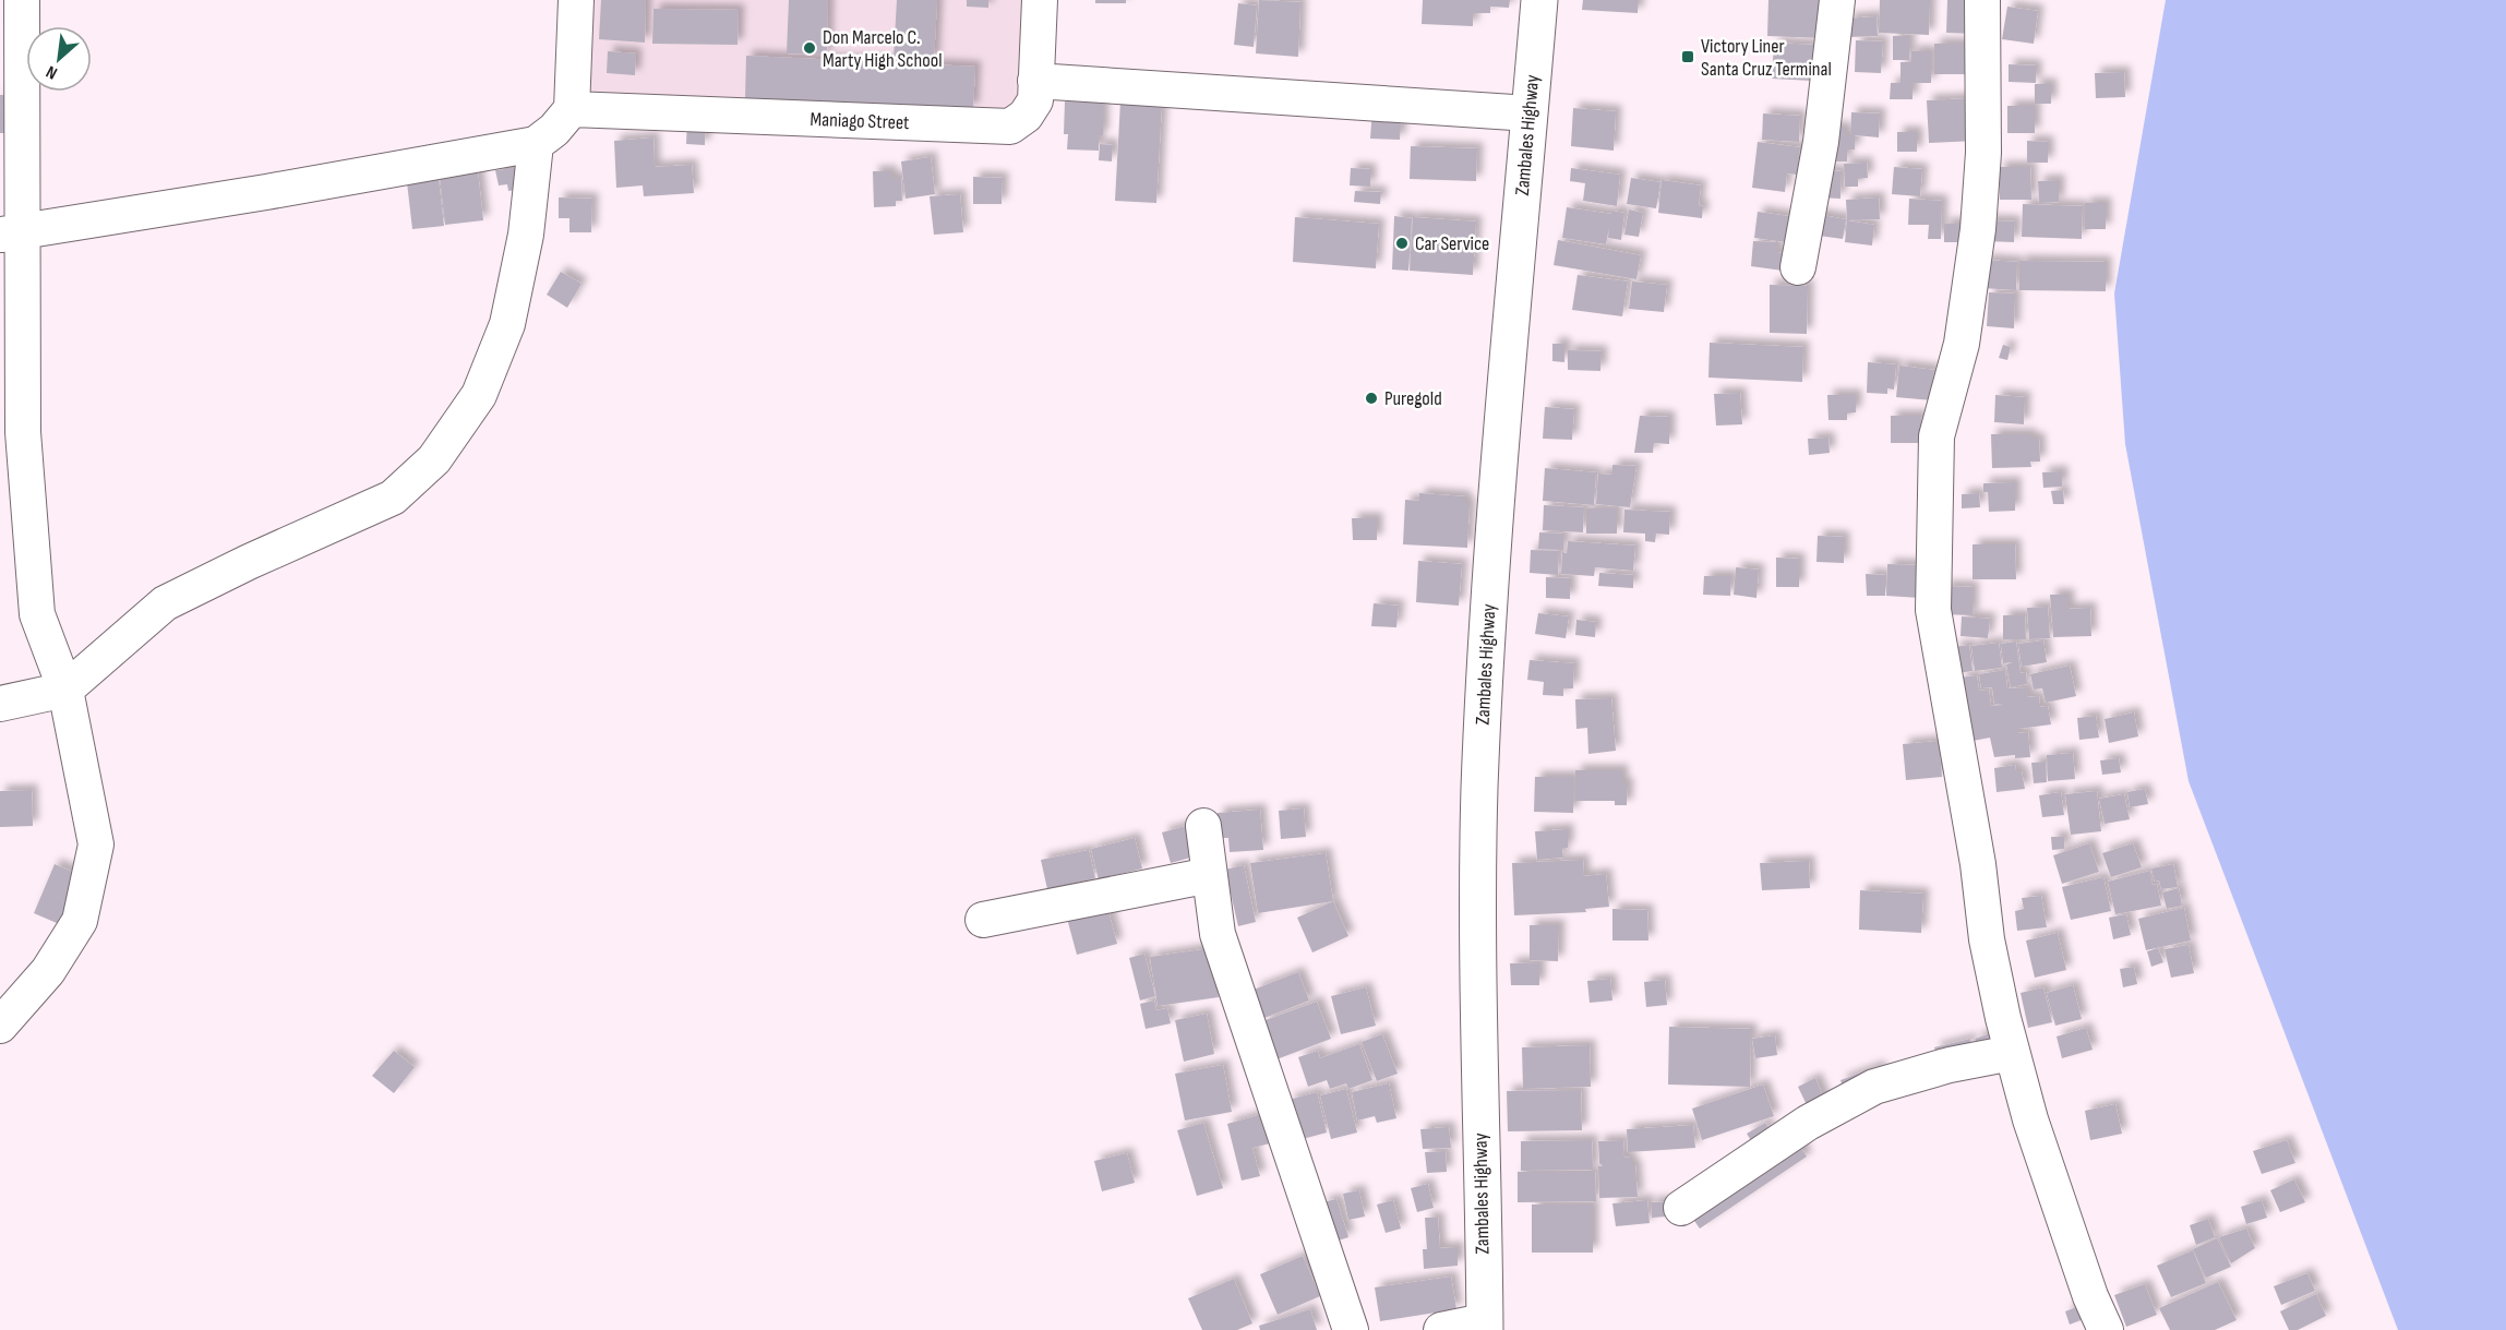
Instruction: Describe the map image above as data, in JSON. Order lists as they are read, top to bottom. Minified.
{"streets":{"main road":["Zambales Highway"],"street":["Maniago Street"]},"places":{"other":["Don Marcelo C. Marty High School","Car Service","Puregold"],"transit":["Victory Liner Santa Cruz Terminal"]},"north":"bottom left"}
